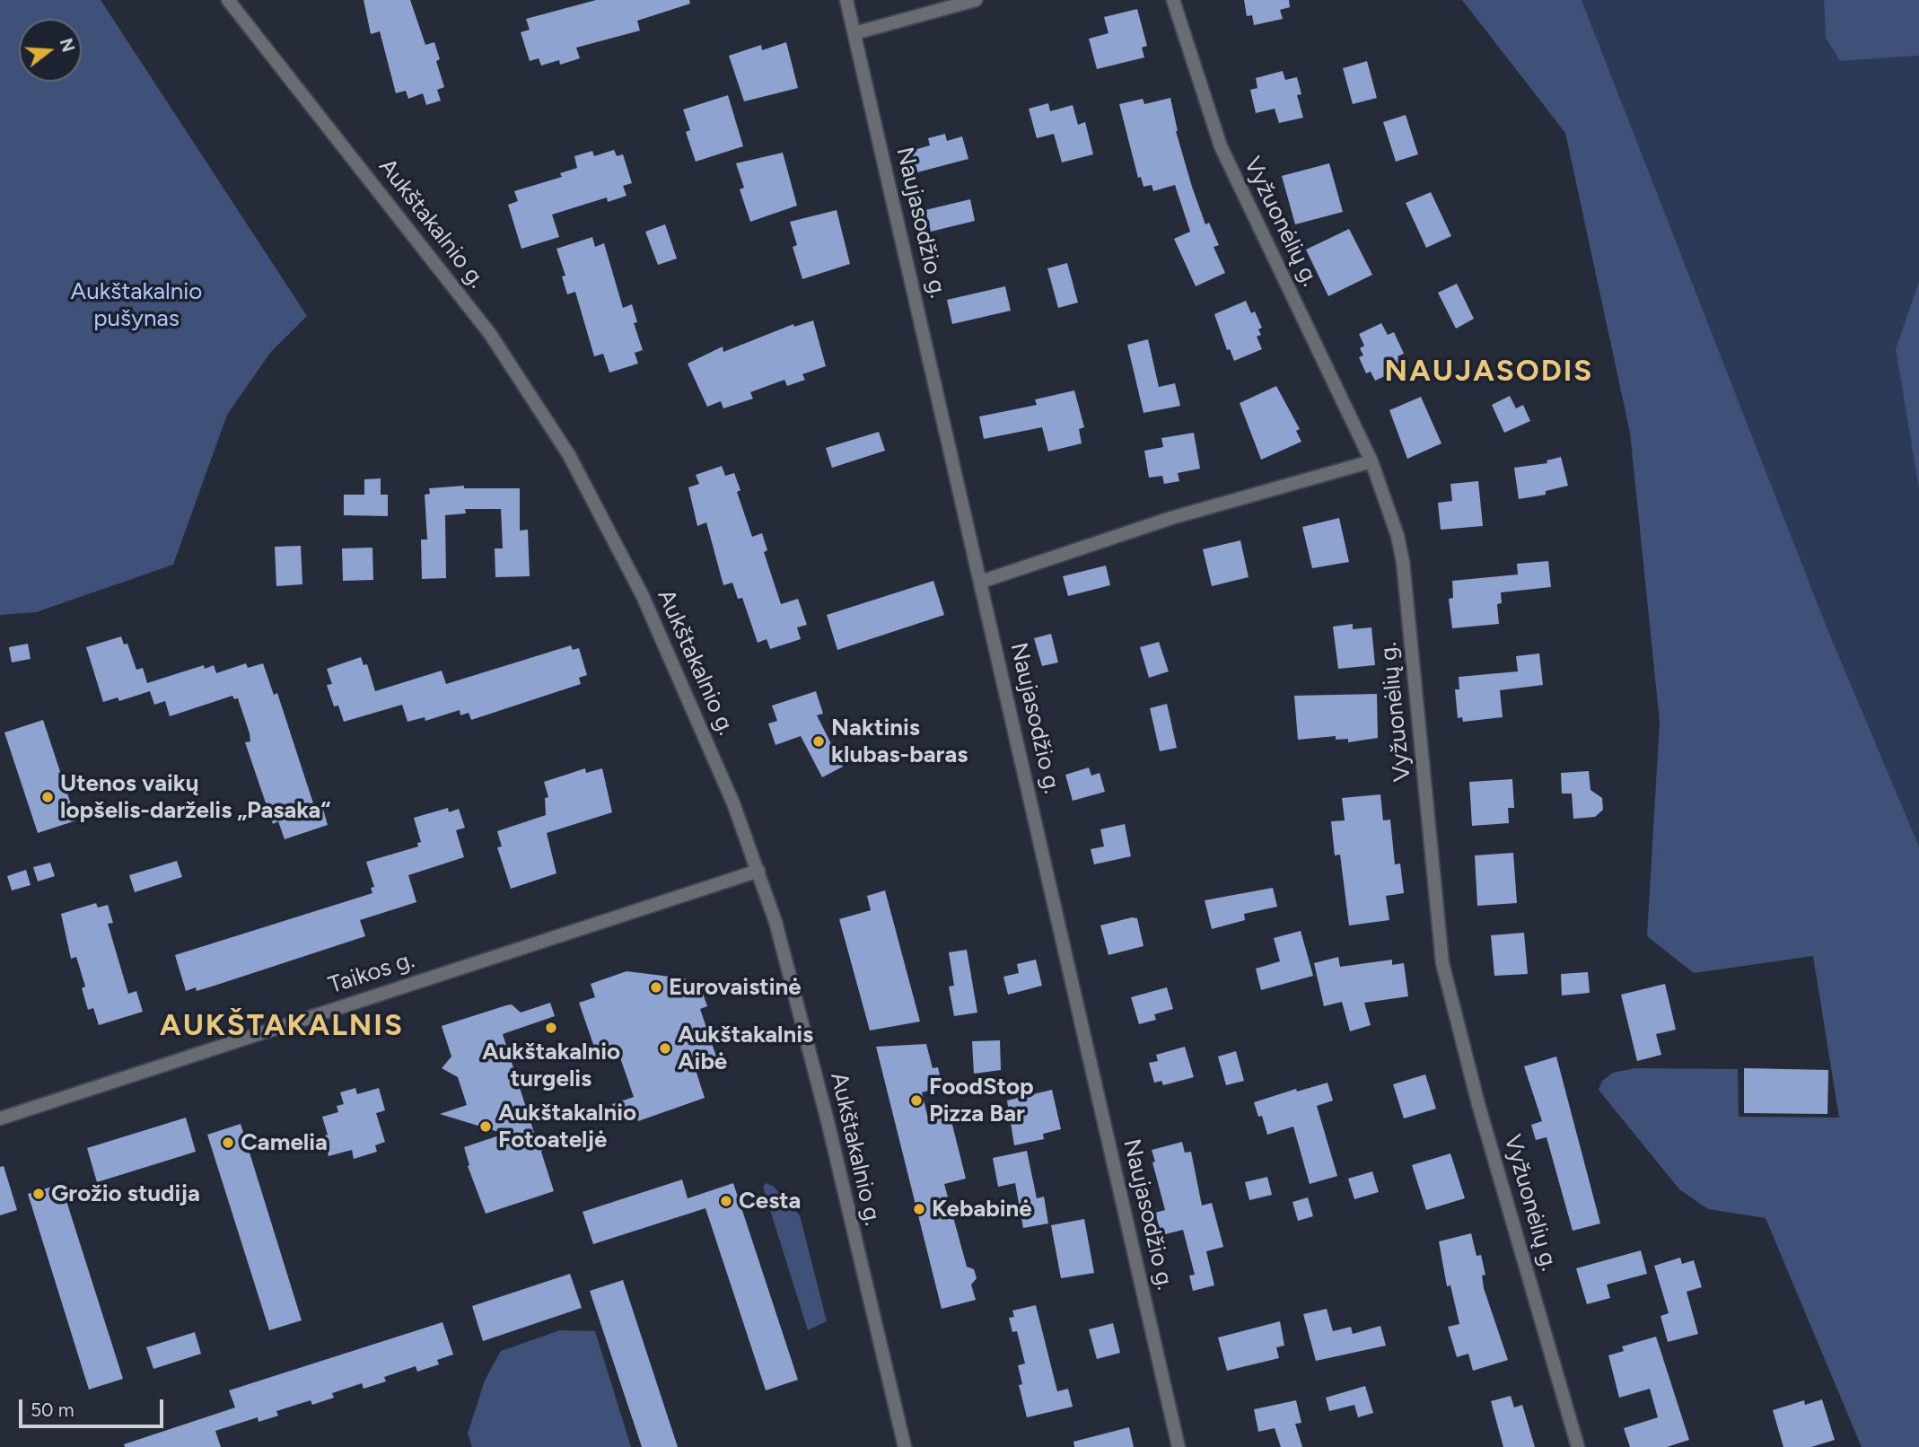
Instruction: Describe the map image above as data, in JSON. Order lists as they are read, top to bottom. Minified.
{"streets":{"street":["Vyžuonėlių g.","Naujasodžio g.","Aukštakalnio g.","Taikos g."]},"crossings":[["Aukštakalnio g.","Taikos g."]],"districts":["NAUJASODIS","AUKŠTAKALNIS"],"parks":["Aukštakalnio pušynas"],"places":["Naktinis klubas-baras","Utenos vaikų lopšelis-darželis „Pasaka“","Eurovaistinė","Aukštakalnio turgelis","Aukštakalnis Aibė","FoodStop Pizza Bar","Aukštakalnio Fotoateljė","Camelia","Grožio studija","Cesta","Kebabinė"],"scale_bar":"50 m","north":"right"}
